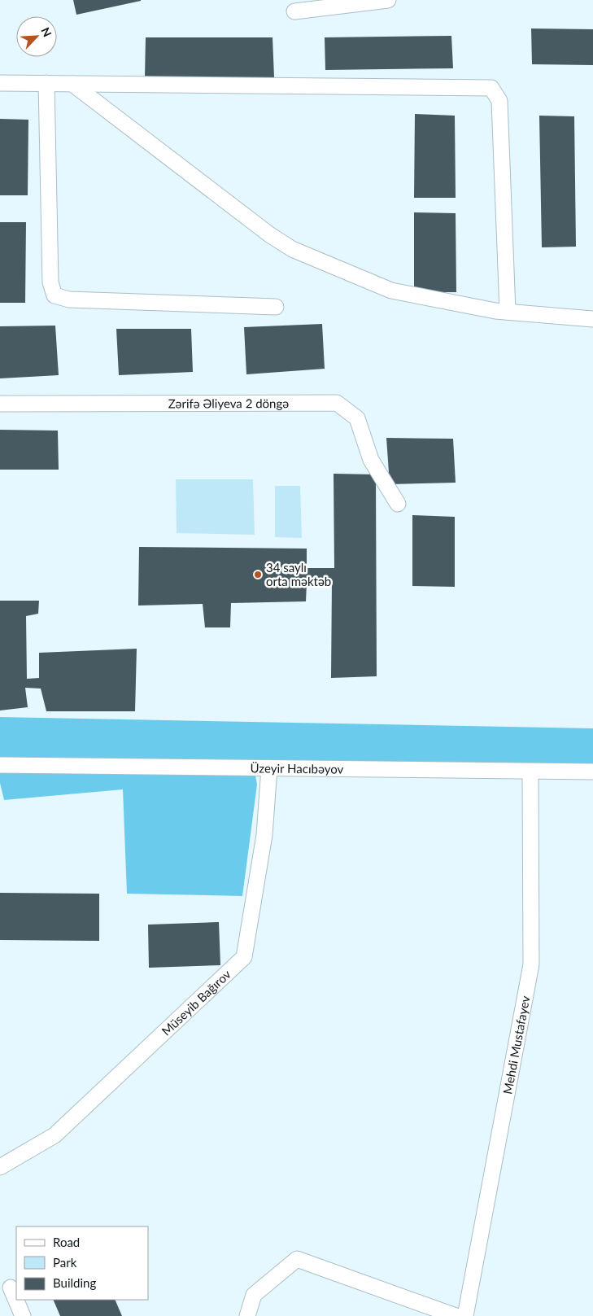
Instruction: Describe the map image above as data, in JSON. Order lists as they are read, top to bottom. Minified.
{"streets":{"street":["Zərifə Əliyeva 2 döngə","Üzeyir Hacıbəyov","Müseyib Bağırov","Mehdi Mustafayev"]},"crossings":[["Üzeyir Hacıbəyov","Müseyib Bağırov"],["Üzeyir Hacıbəyov","Mehdi Mustafayev"]],"places":["34 saylı orta məktəb"],"legend":["Road","Park","Building"],"north":"top right"}
